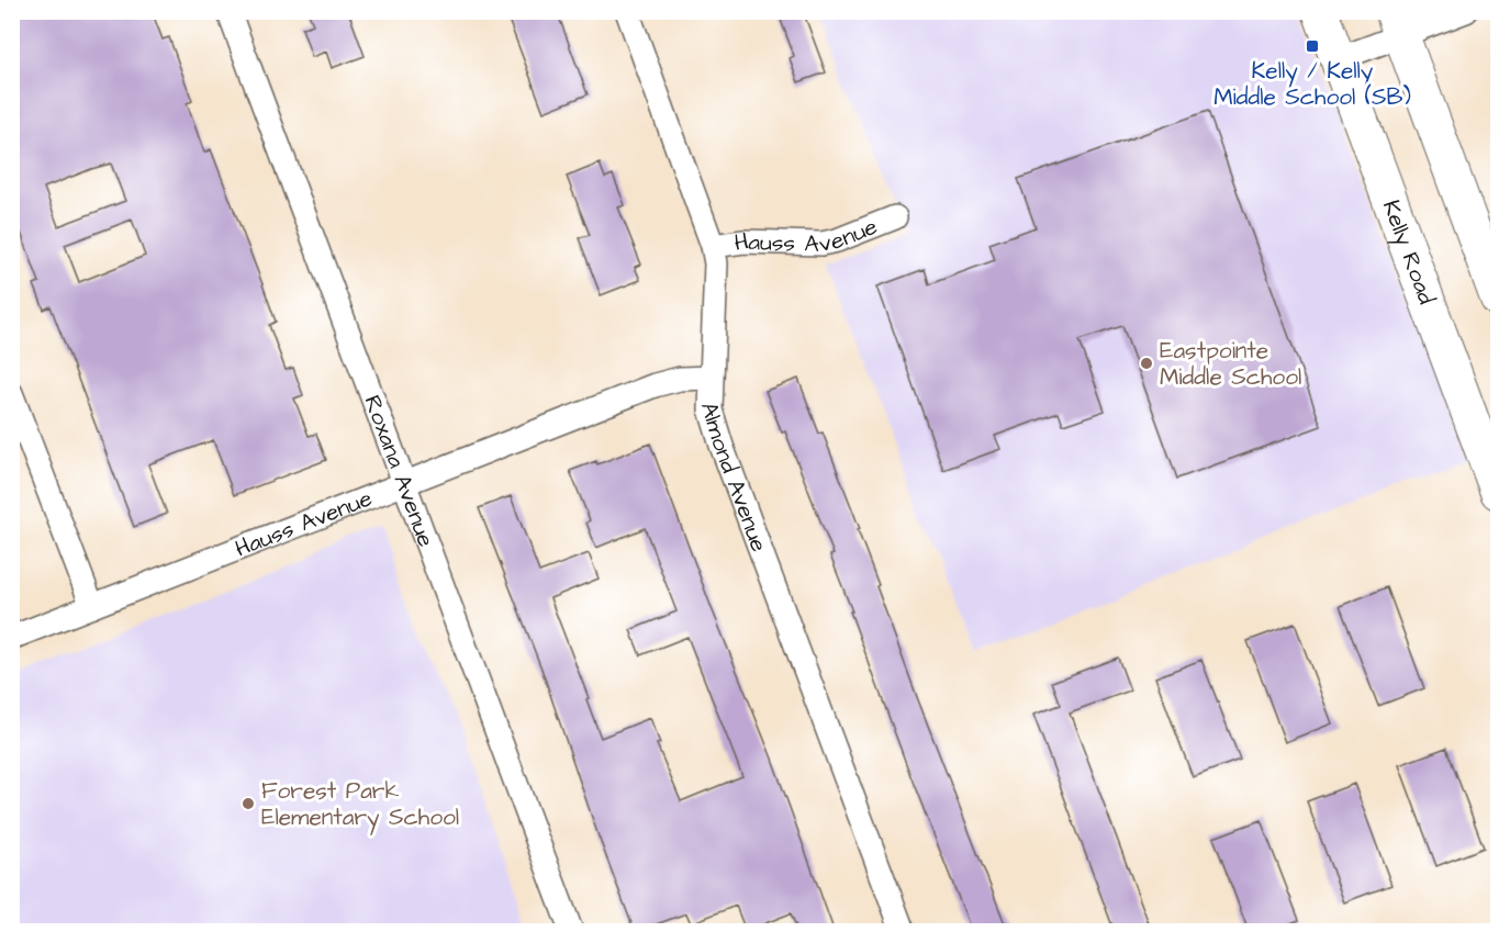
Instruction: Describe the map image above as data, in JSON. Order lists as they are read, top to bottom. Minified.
{"streets":{"street":["Hauss Avenue","Kelly Road","Roxana Avenue","Almond Avenue"]},"crossings":[["Hauss Avenue","Roxana Avenue"],["Hauss Avenue","Almond Avenue"]],"places":{"transit":["Kelly / Kelly Middle School (SB)"],"other":["Eastpointe Middle School","Forest Park Elementary School"]}}
